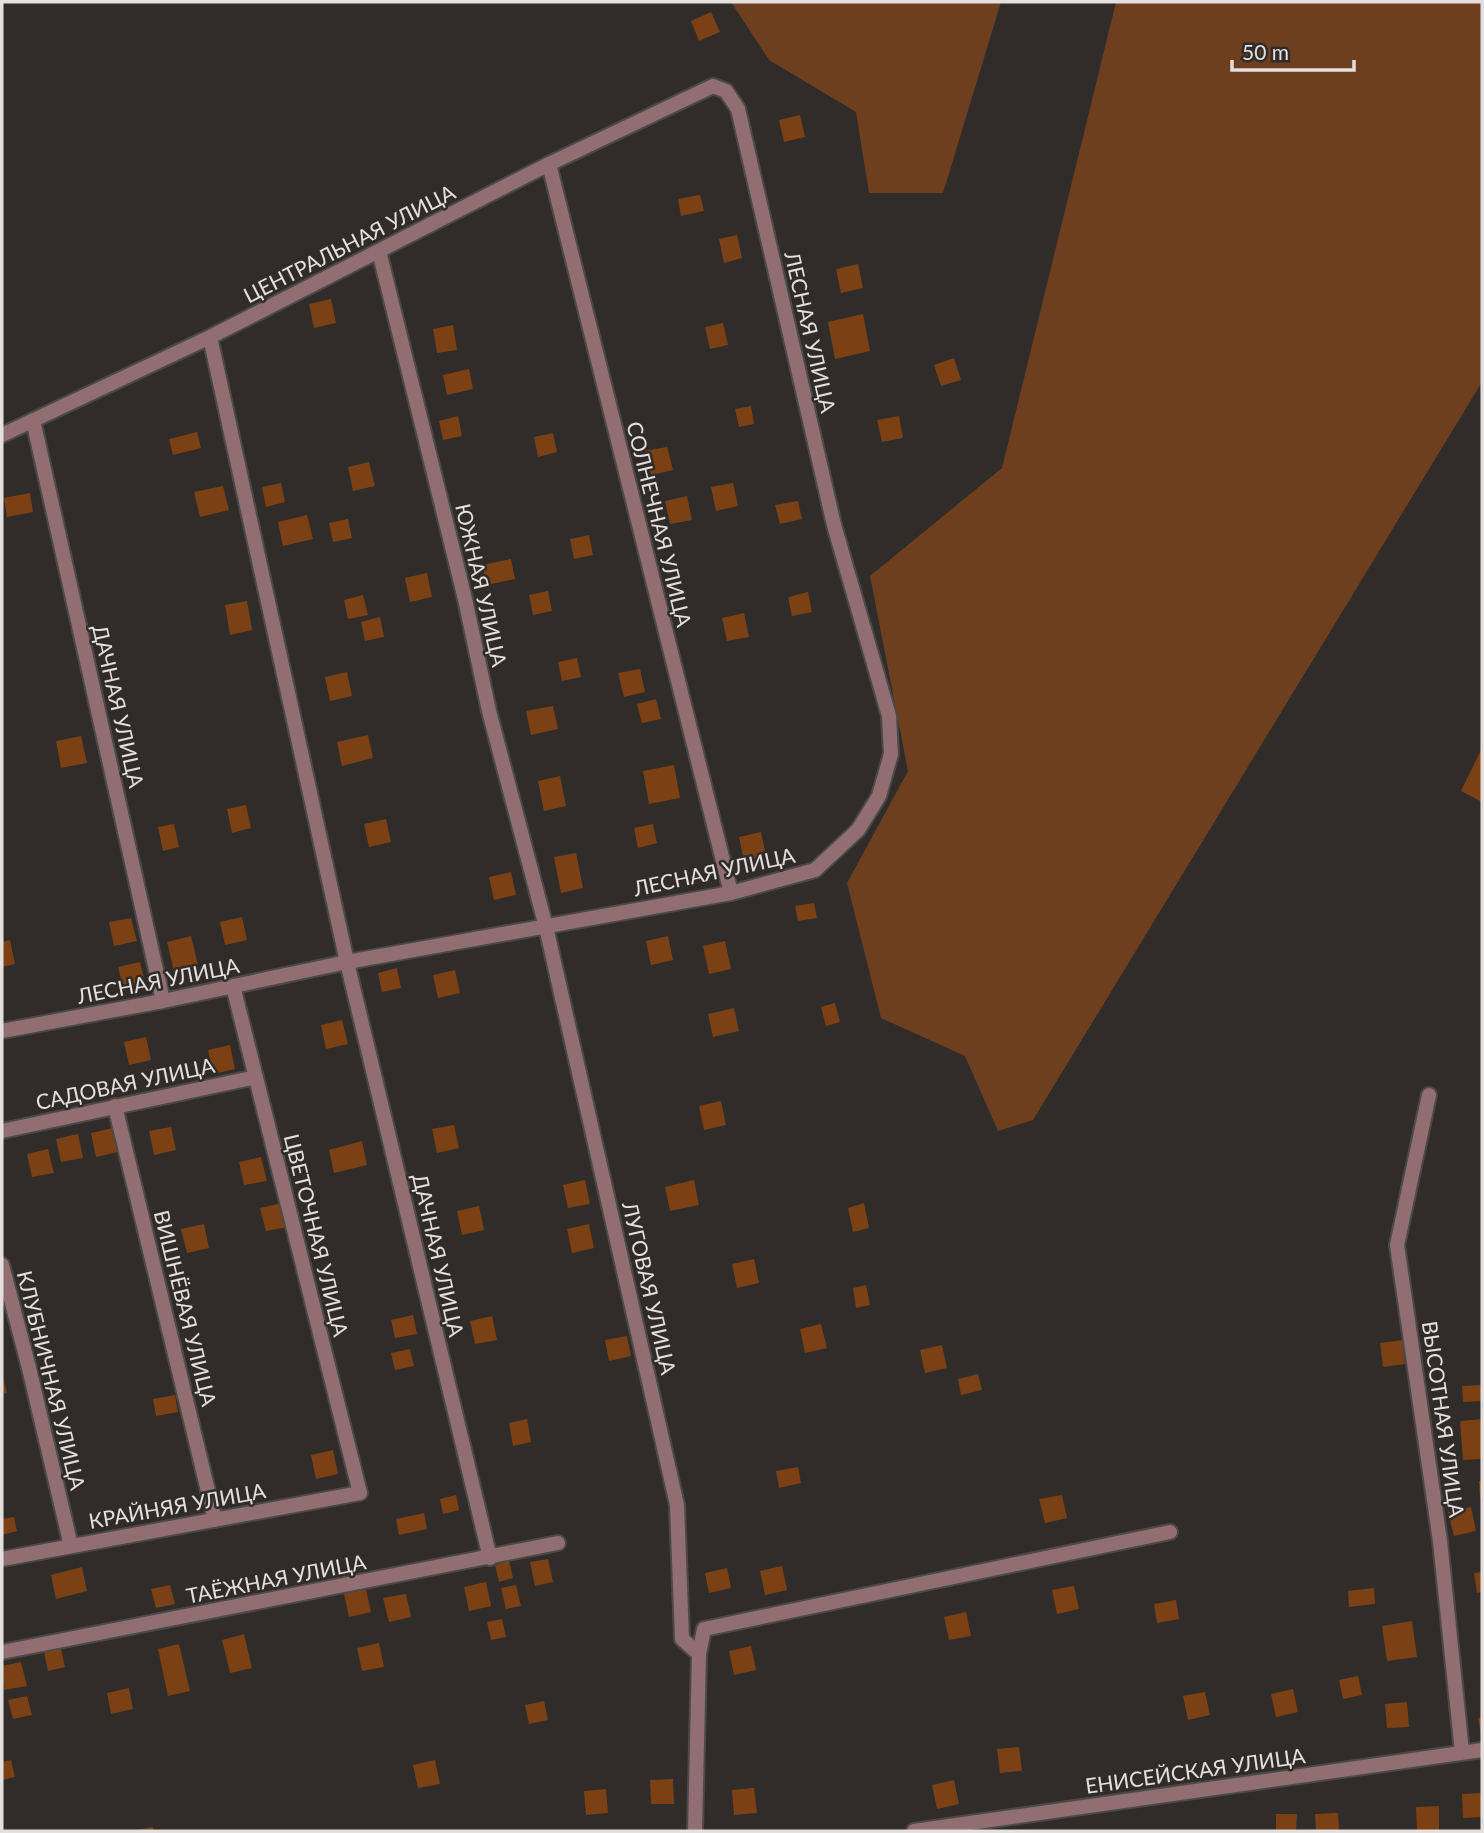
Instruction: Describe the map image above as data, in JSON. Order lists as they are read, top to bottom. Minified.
{"streets":{"street":["ЦЕНТРАЛЬНАЯ УЛИЦА","ЛЕСНАЯ УЛИЦА","СОЛНЕЧНАЯ УЛИЦА","ЮЖНАЯ УЛИЦА","ДАЧНАЯ УЛИЦА","САДОВАЯ УЛИЦА","ЦВЕТОЧНАЯ УЛИЦА","ЛУГОВАЯ УЛИЦА","ВИШНЁВАЯ УЛИЦА","КЛУБНИЧНАЯ УЛИЦА","ВЫСОТНАЯ УЛИЦА","КРАЙНЯЯ УЛИЦА","ТАЁЖНАЯ УЛИЦА","ЕНИСЕЙСКАЯ УЛИЦА"]},"crossings":[["ЦЕНТРАЛЬНАЯ УЛИЦА","ЛЕСНАЯ УЛИЦА"],["ЦЕНТРАЛЬНАЯ УЛИЦА","СОЛНЕЧНАЯ УЛИЦА"],["ЦЕНТРАЛЬНАЯ УЛИЦА","ЮЖНАЯ УЛИЦА"],["ЦЕНТРАЛЬНАЯ УЛИЦА","ДАЧНАЯ УЛИЦА"],["ЛЕСНАЯ УЛИЦА","СОЛНЕЧНАЯ УЛИЦА"],["ЛЕСНАЯ УЛИЦА","ЮЖНАЯ УЛИЦА"],["ЛЕСНАЯ УЛИЦА","ДАЧНАЯ УЛИЦА"],["ЛЕСНАЯ УЛИЦА","ЦВЕТОЧНАЯ УЛИЦА"],["ЛЕСНАЯ УЛИЦА","ЛУГОВАЯ УЛИЦА"],["ЮЖНАЯ УЛИЦА","ЛУГОВАЯ УЛИЦА"],["ДАЧНАЯ УЛИЦА","ТАЁЖНАЯ УЛИЦА"],["САДОВАЯ УЛИЦА","ЦВЕТОЧНАЯ УЛИЦА"],["САДОВАЯ УЛИЦА","ВИШНЁВАЯ УЛИЦА"],["ЦВЕТОЧНАЯ УЛИЦА","КРАЙНЯЯ УЛИЦА"],["ВИШНЁВАЯ УЛИЦА","КРАЙНЯЯ УЛИЦА"],["КЛУБНИЧНАЯ УЛИЦА","КРАЙНЯЯ УЛИЦА"],["ВЫСОТНАЯ УЛИЦА","ЕНИСЕЙСКАЯ УЛИЦА"]],"scale_bar":"50 m"}
